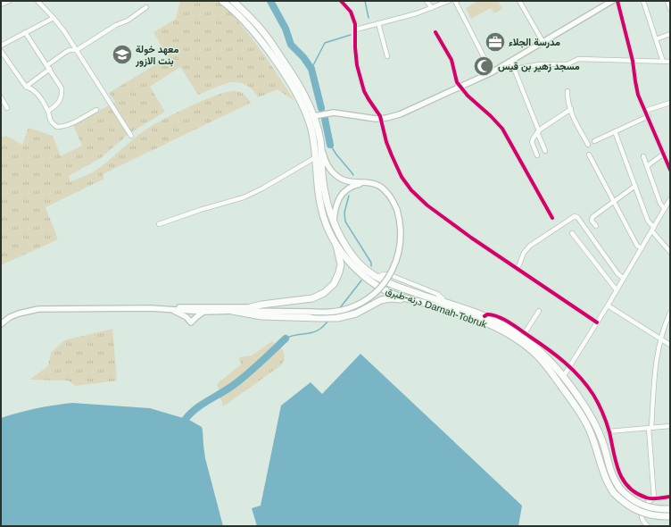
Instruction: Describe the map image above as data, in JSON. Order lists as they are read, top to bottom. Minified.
{"streets":{"highway":["درنه-طبرق Darnah-Tobruk"]},"places":{"office":["مدرسة الجلاء"],"school or university":["معهد خولة بنت الازور"],"mosque":["مسجد زهير بن قيس"]}}
